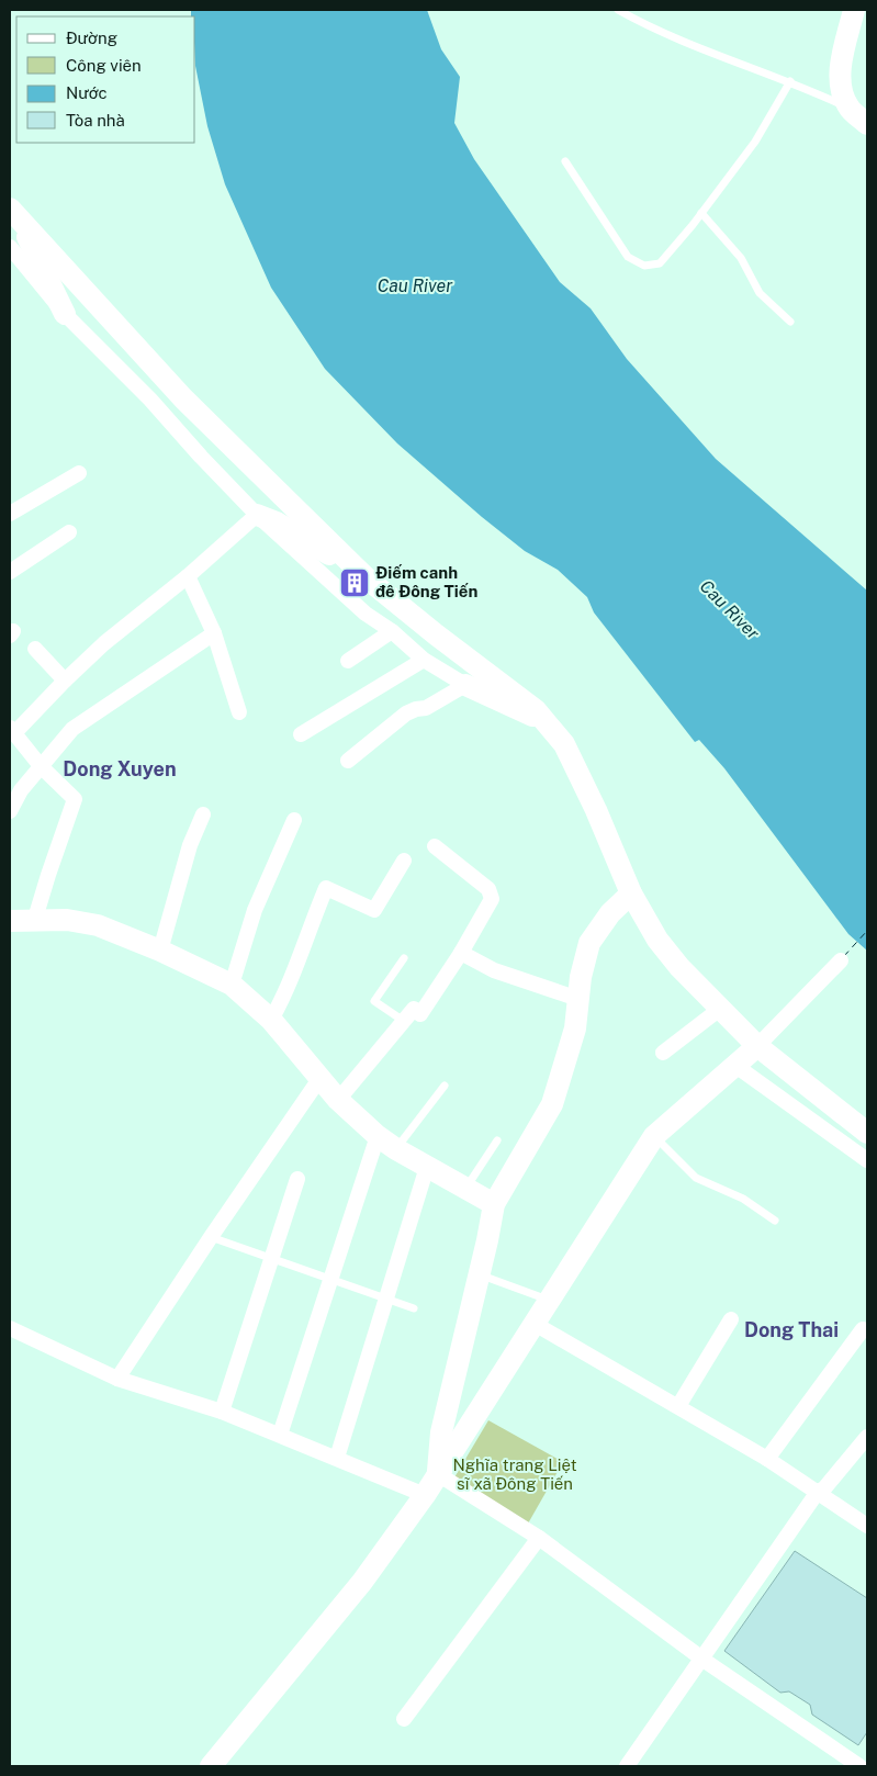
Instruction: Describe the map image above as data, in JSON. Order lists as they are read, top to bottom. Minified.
{"districts":["Dong Xuyen","Dong Thai"],"water":["Cau River"],"parks":["Nghĩa trang Liệt sĩ xã Đông Tiến"],"places":{"building":["Điếm canh đê Đông Tiến"]},"legend":["Đường","Công viên","Nước","Tòa nhà"]}
